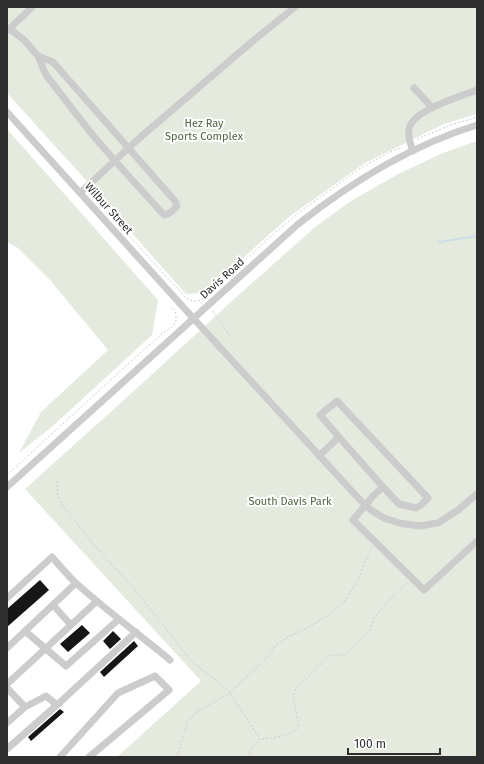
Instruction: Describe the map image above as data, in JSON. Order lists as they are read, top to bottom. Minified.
{"streets":{"street":["Wilbur Street","Davis Road"]},"crossings":[["Wilbur Street","Davis Road"]],"parks":["Hez Ray Sports Complex","South Davis Park"],"scale_bar":"100 m"}
